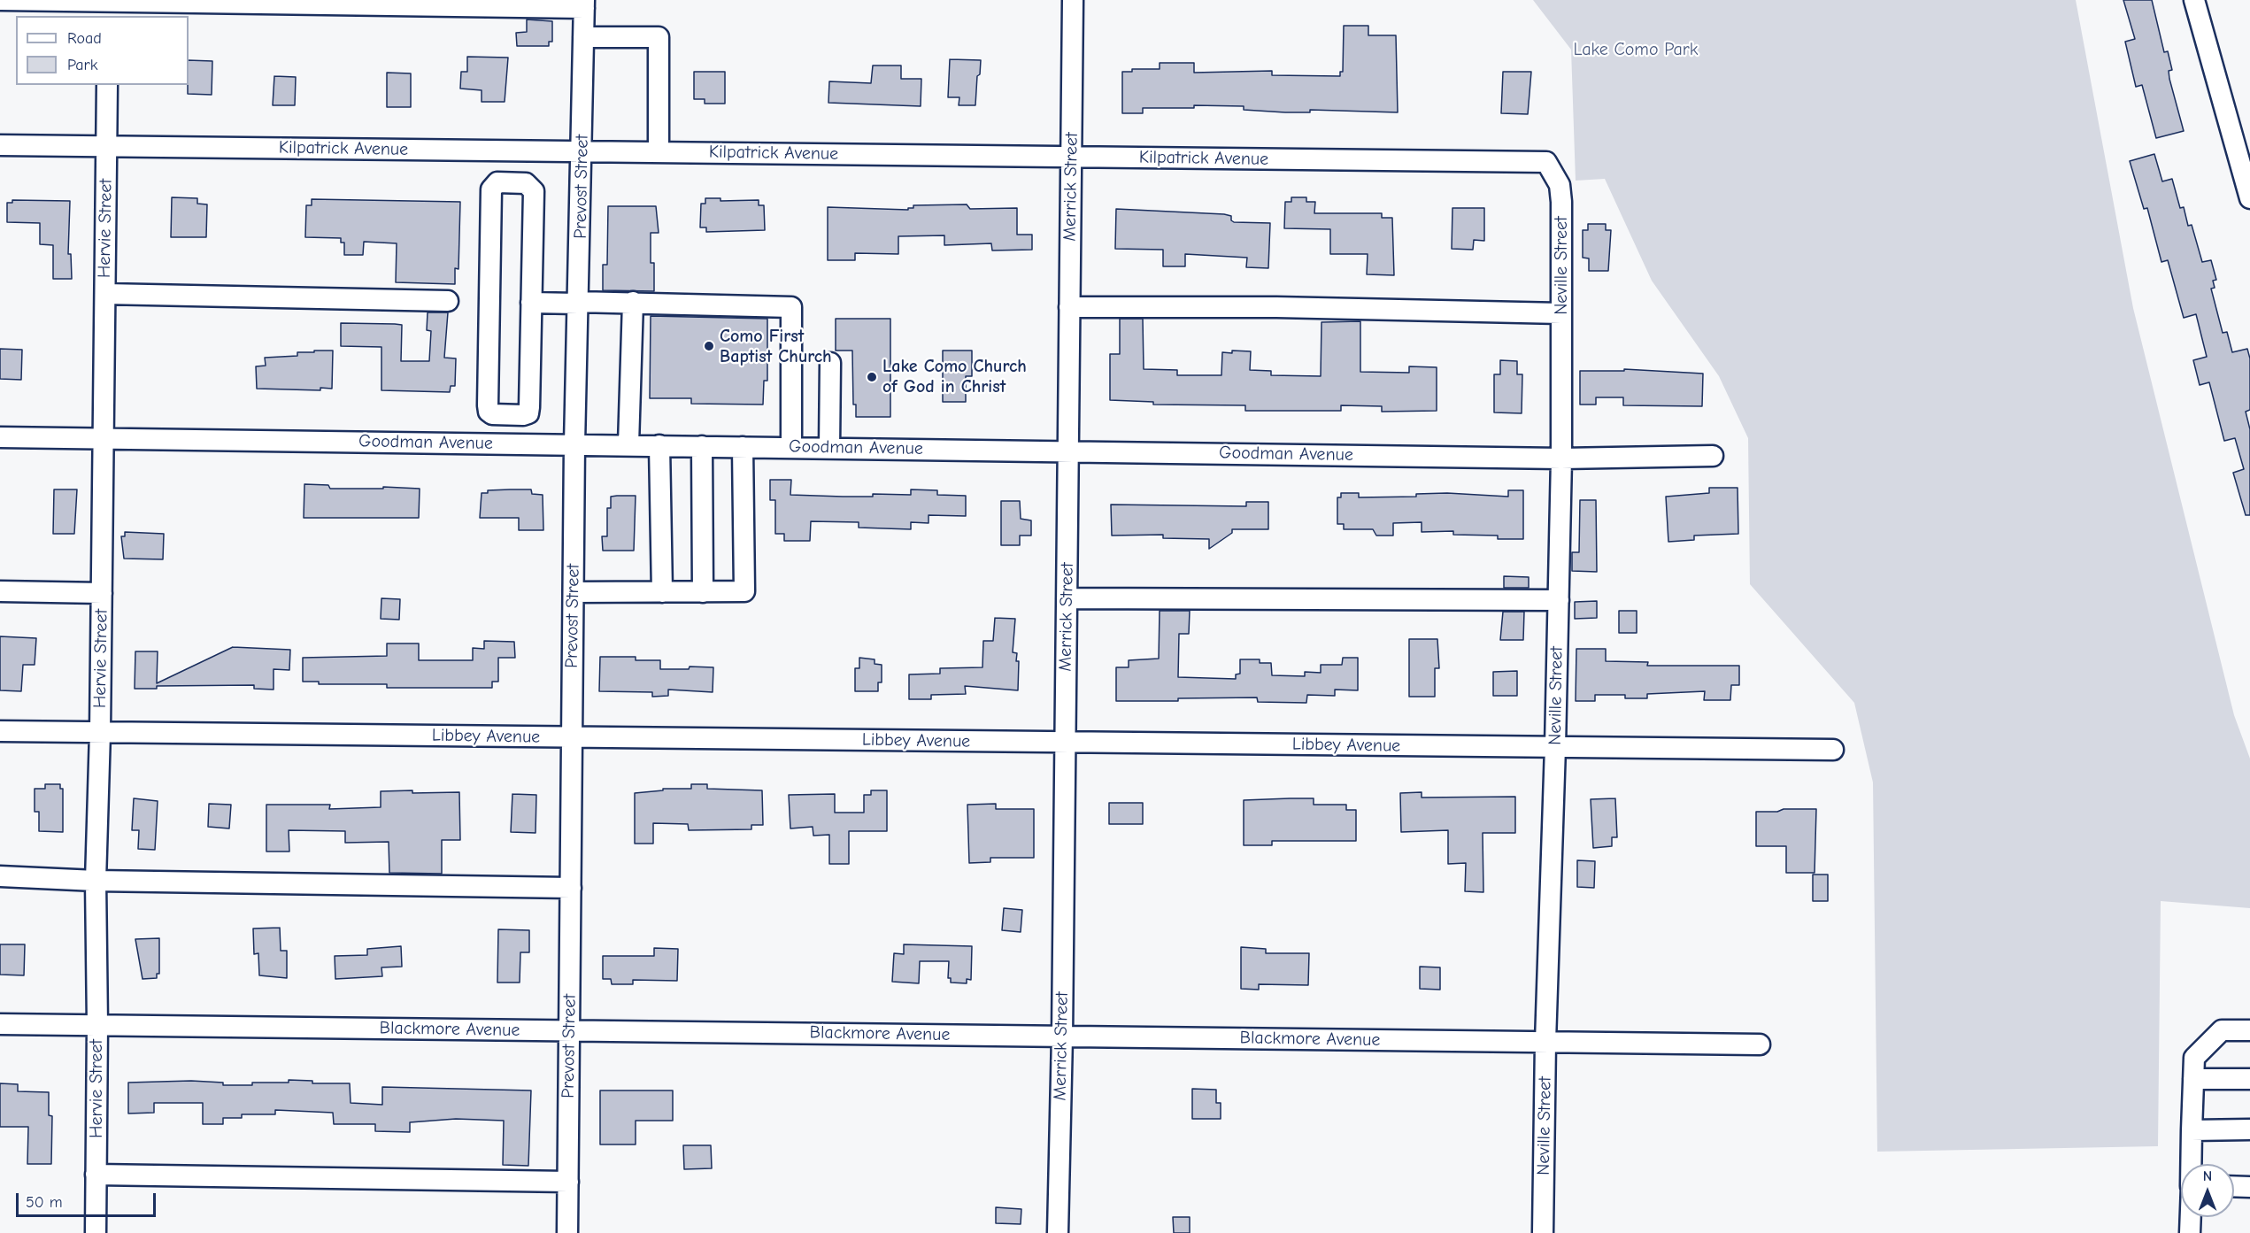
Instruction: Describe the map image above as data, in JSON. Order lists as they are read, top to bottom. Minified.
{"streets":{"street":["Kilpatrick Avenue","Prevost Street","Merrick Street","Hervie Street","Neville Street","Goodman Avenue","Libbey Avenue","Blackmore Avenue"]},"crossings":[["Kilpatrick Avenue","Prevost Street"],["Kilpatrick Avenue","Merrick Street"],["Kilpatrick Avenue","Hervie Street"],["Kilpatrick Avenue","Neville Street"],["Prevost Street","Goodman Avenue"],["Prevost Street","Libbey Avenue"],["Prevost Street","Blackmore Avenue"],["Merrick Street","Goodman Avenue"],["Merrick Street","Libbey Avenue"],["Merrick Street","Blackmore Avenue"],["Hervie Street","Goodman Avenue"],["Hervie Street","Libbey Avenue"],["Hervie Street","Blackmore Avenue"],["Neville Street","Goodman Avenue"],["Neville Street","Libbey Avenue"],["Neville Street","Blackmore Avenue"]],"parks":["Lake Como Park"],"places":["Como First Baptist Church","Lake Como Church of God in Christ"],"legend":["Road","Park"],"scale_bar":"50 m","north":"top"}
